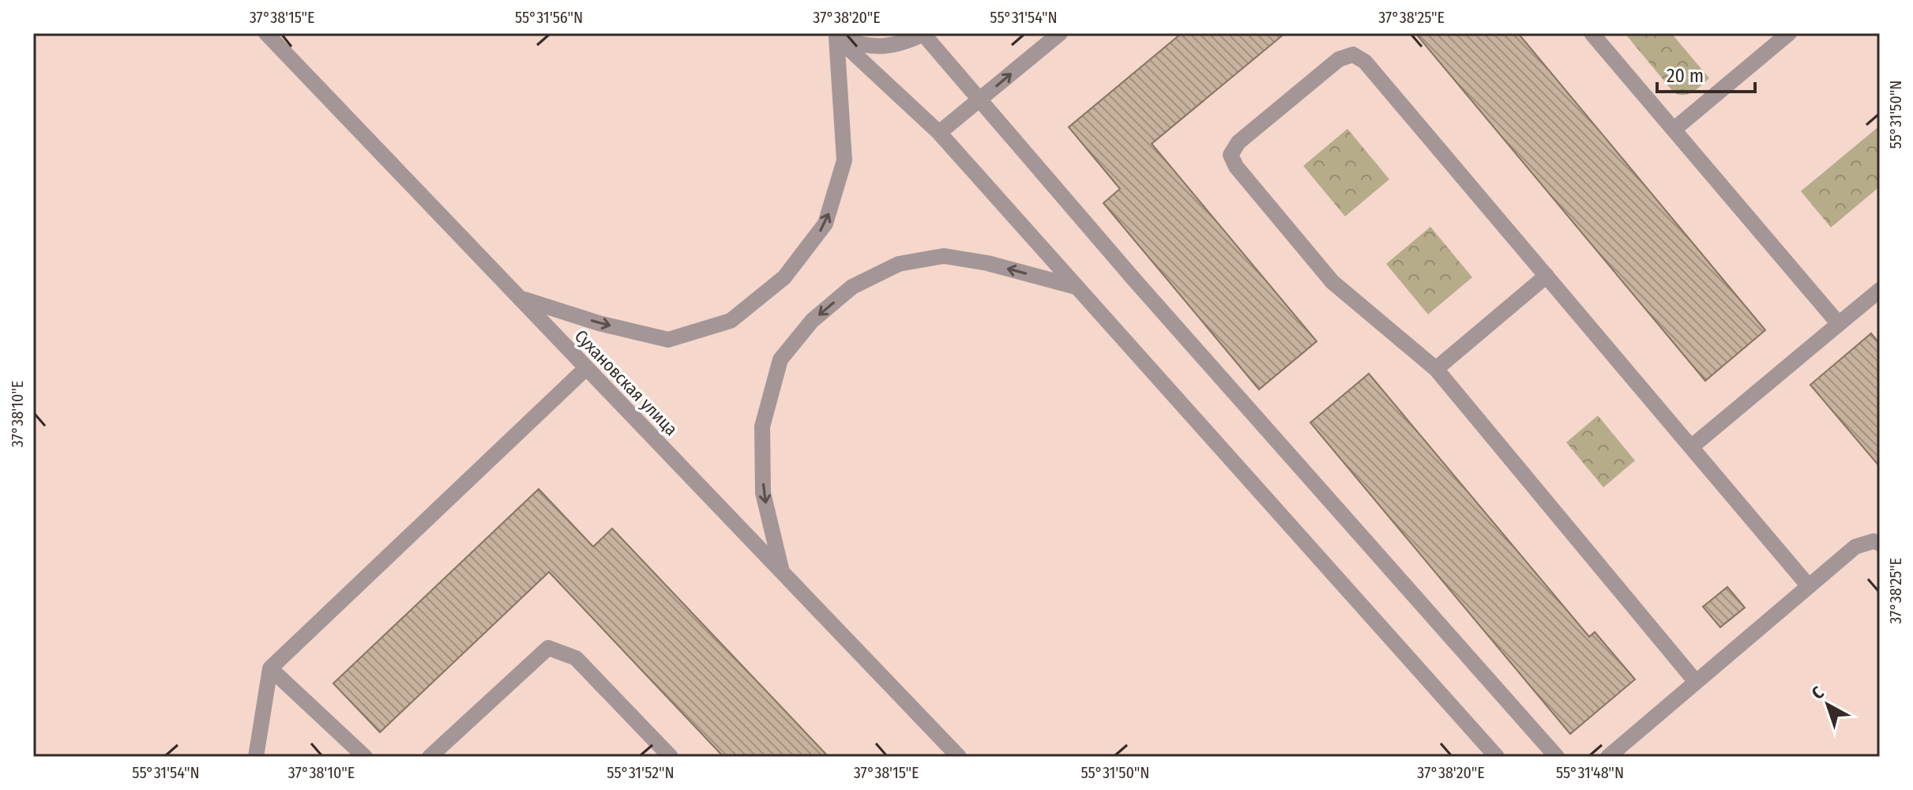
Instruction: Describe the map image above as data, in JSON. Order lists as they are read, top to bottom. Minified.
{"streets":{"street":["Сухановская улица"]},"scale_bar":"20 m","north":"top left","coordinates":["37°38'15\"E","55°31'56\"N","37°38'20\"E","55°31'54\"N","37°38'25\"E","55°31'50\"N","37°38'10\"E","55°31'52\"N","55°31'48\"N"]}
